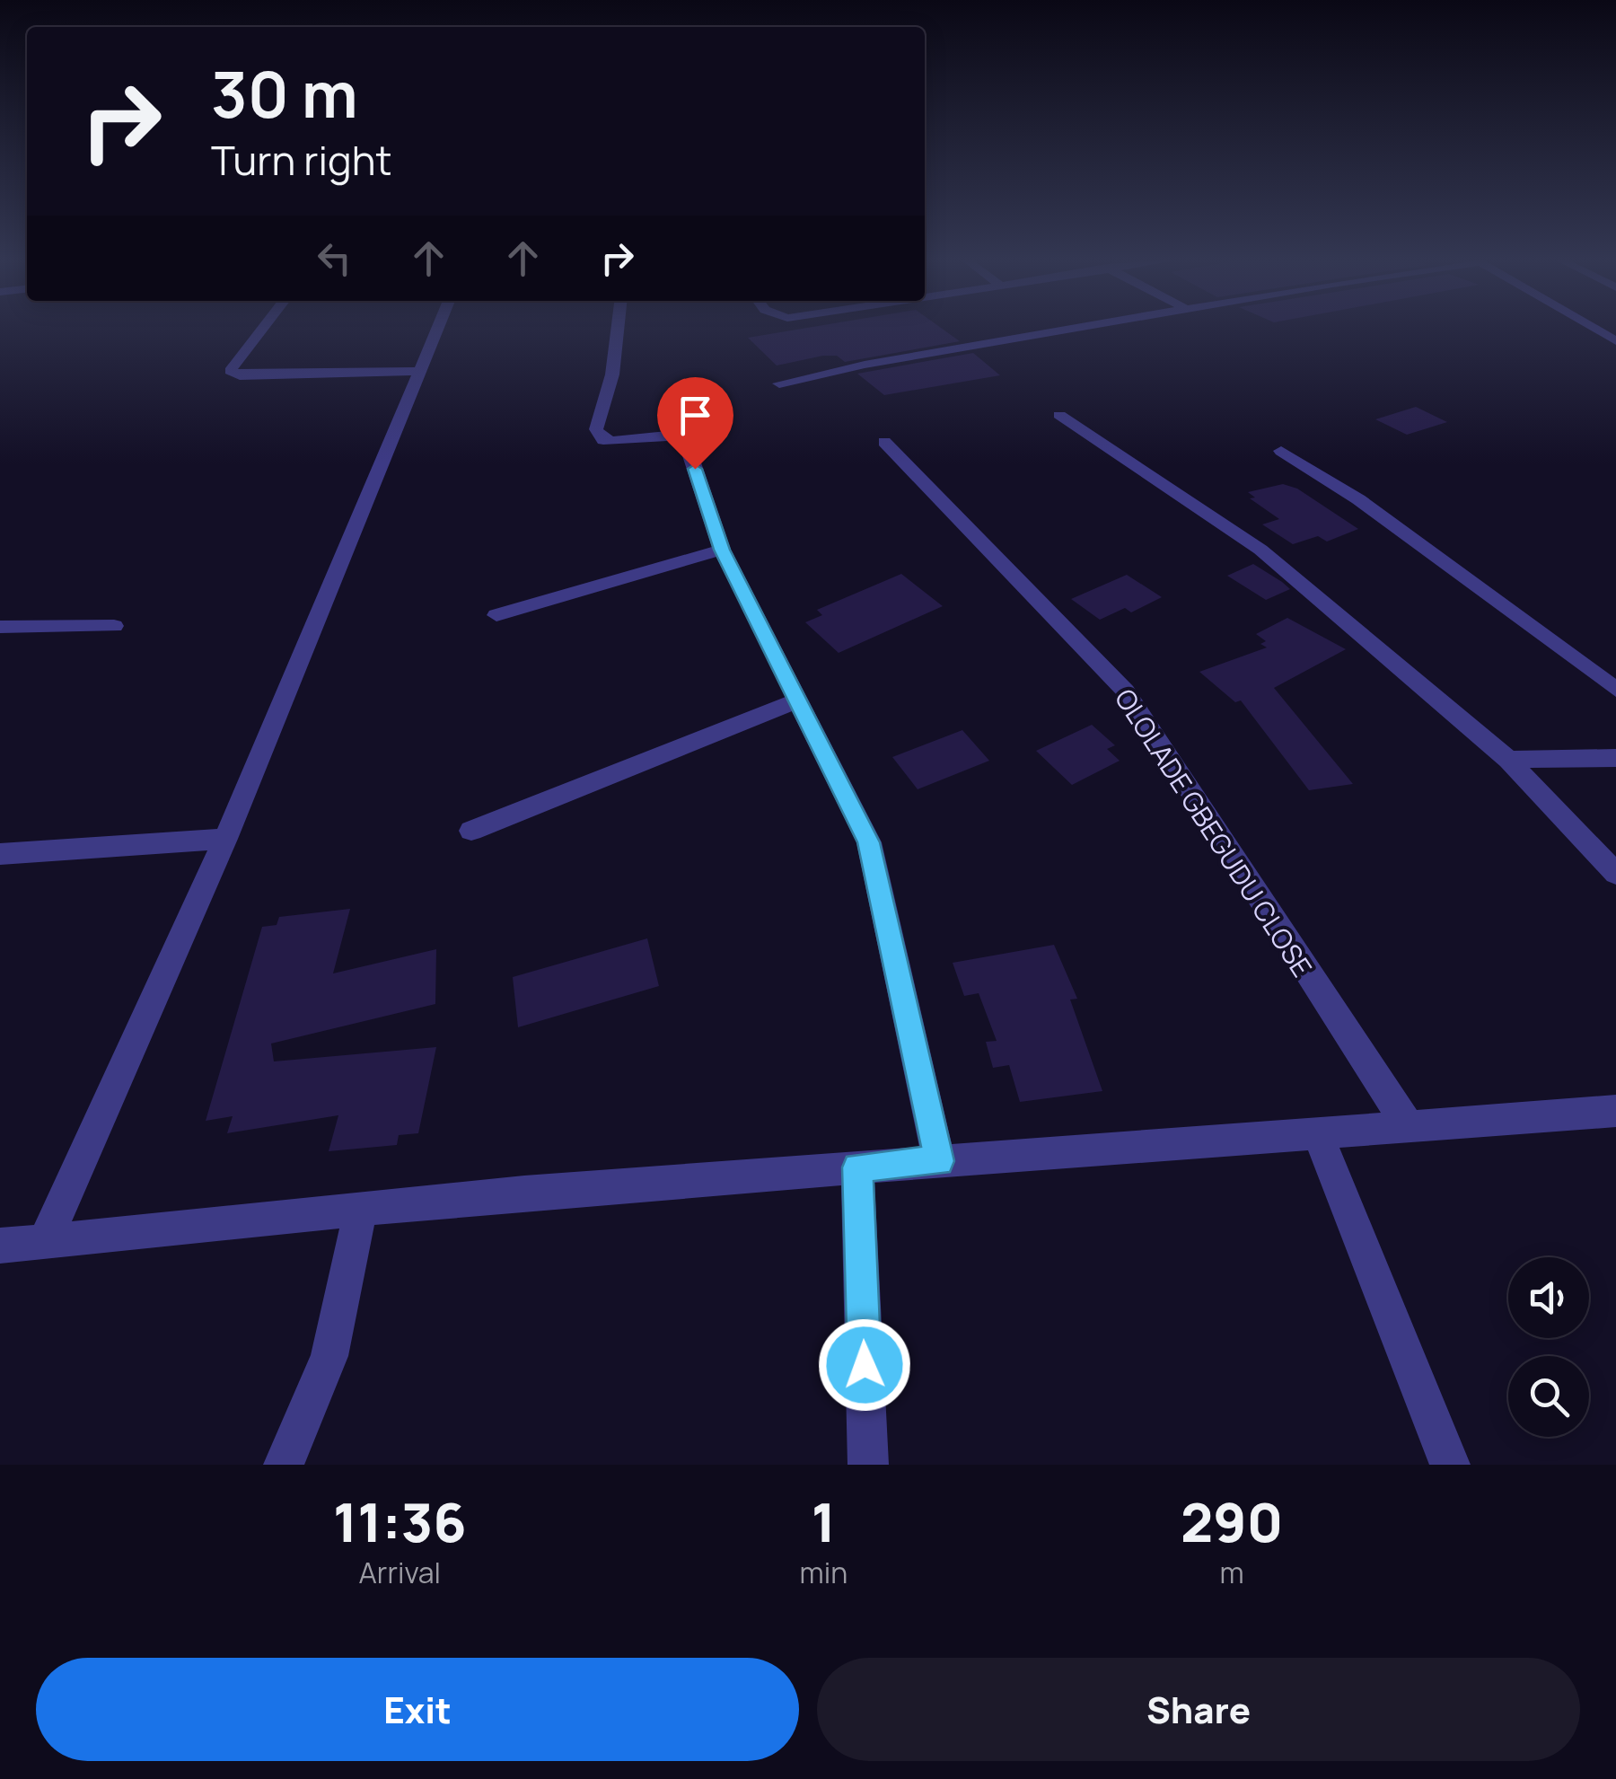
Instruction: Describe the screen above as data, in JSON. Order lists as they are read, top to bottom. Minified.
{"streets":{"street":["OLOLADE GBEGUDU CLOSE"]},"page":{"turn":["30 m","Turn right"],"eta":["11:36","Arrival","1","min","290","m"],"buttons":["Exit","Share"]}}
